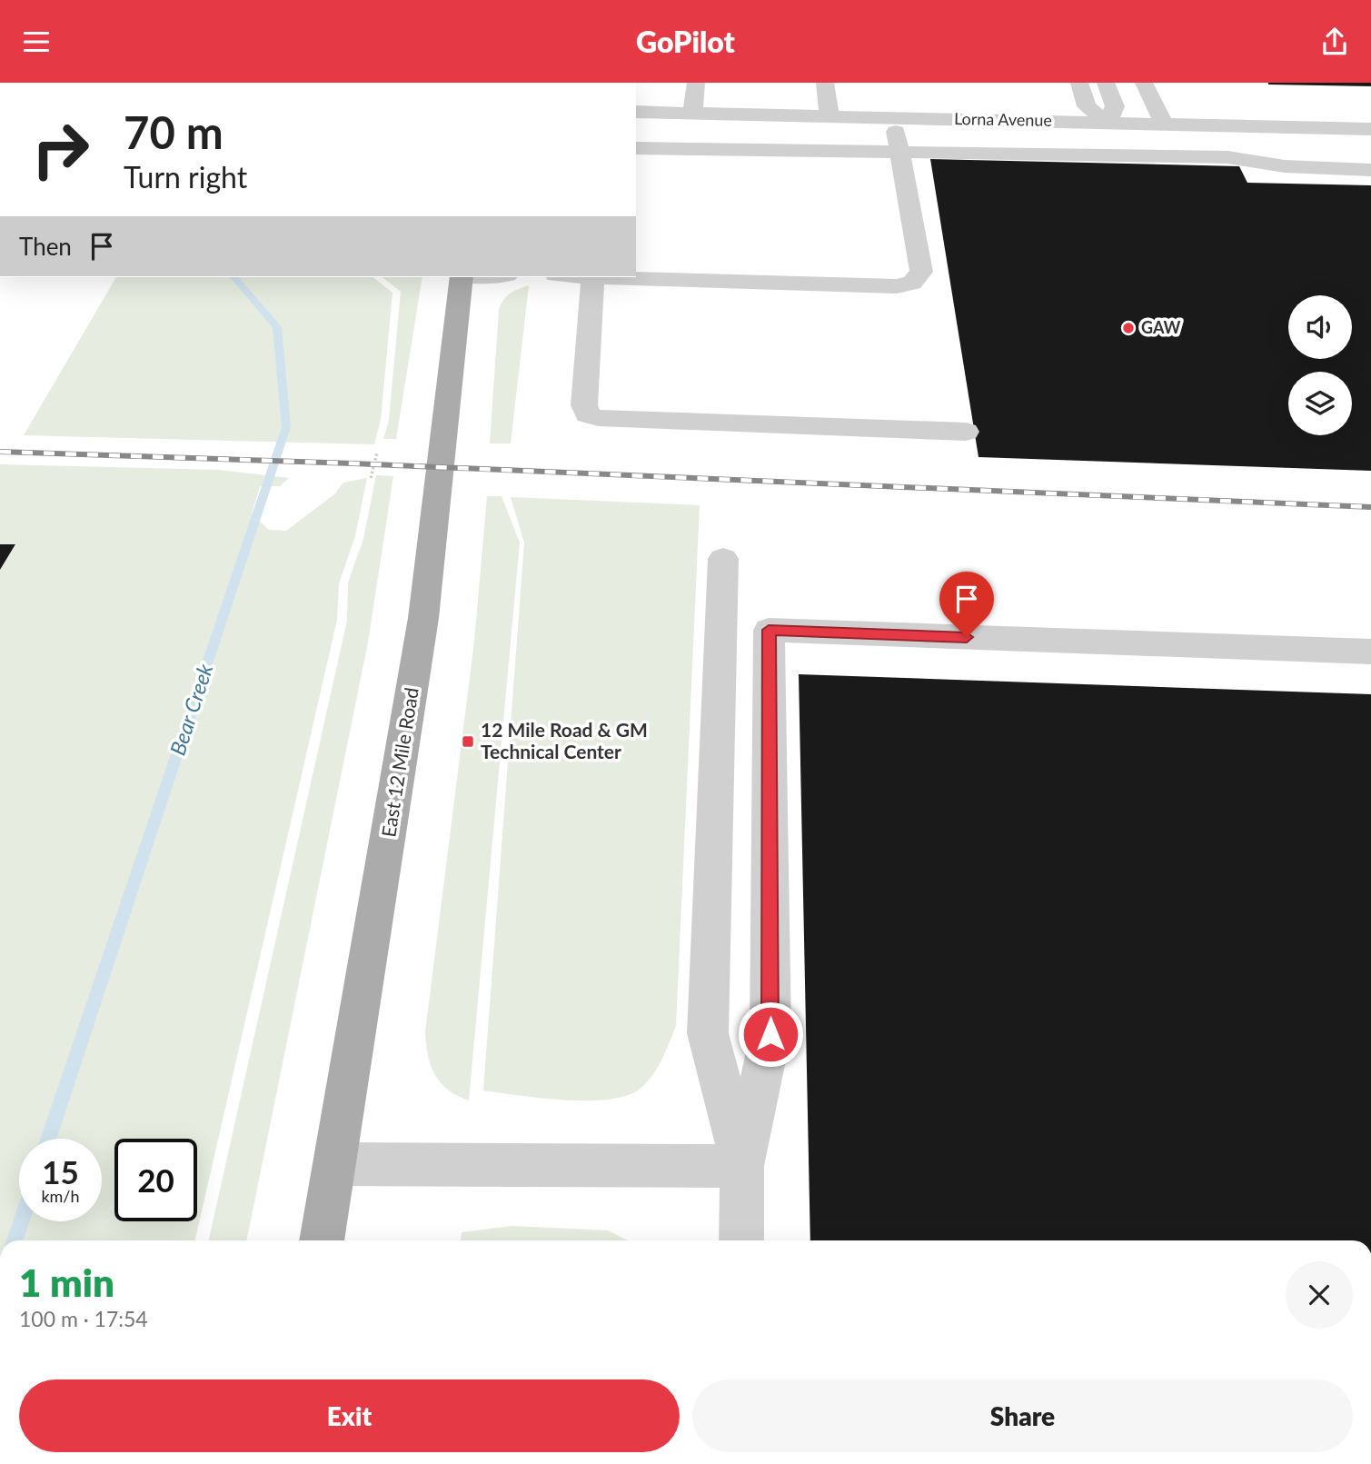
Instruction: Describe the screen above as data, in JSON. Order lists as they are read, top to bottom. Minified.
{"streets":{"main road":["East 12 Mile Road"],"street":["Lorna Avenue"]},"water":["Bear Creek"],"places":{"other":["GAW"],"transit":["12 Mile Road & GM Technical Center"]},"page":{"header":"GoPilot","turn":["70 m","Turn right"],"then":"Then","speed":"15 km/h","limit":"20","heading":["1 min","100 m · 17:54"],"buttons":["Exit","Share"]}}
